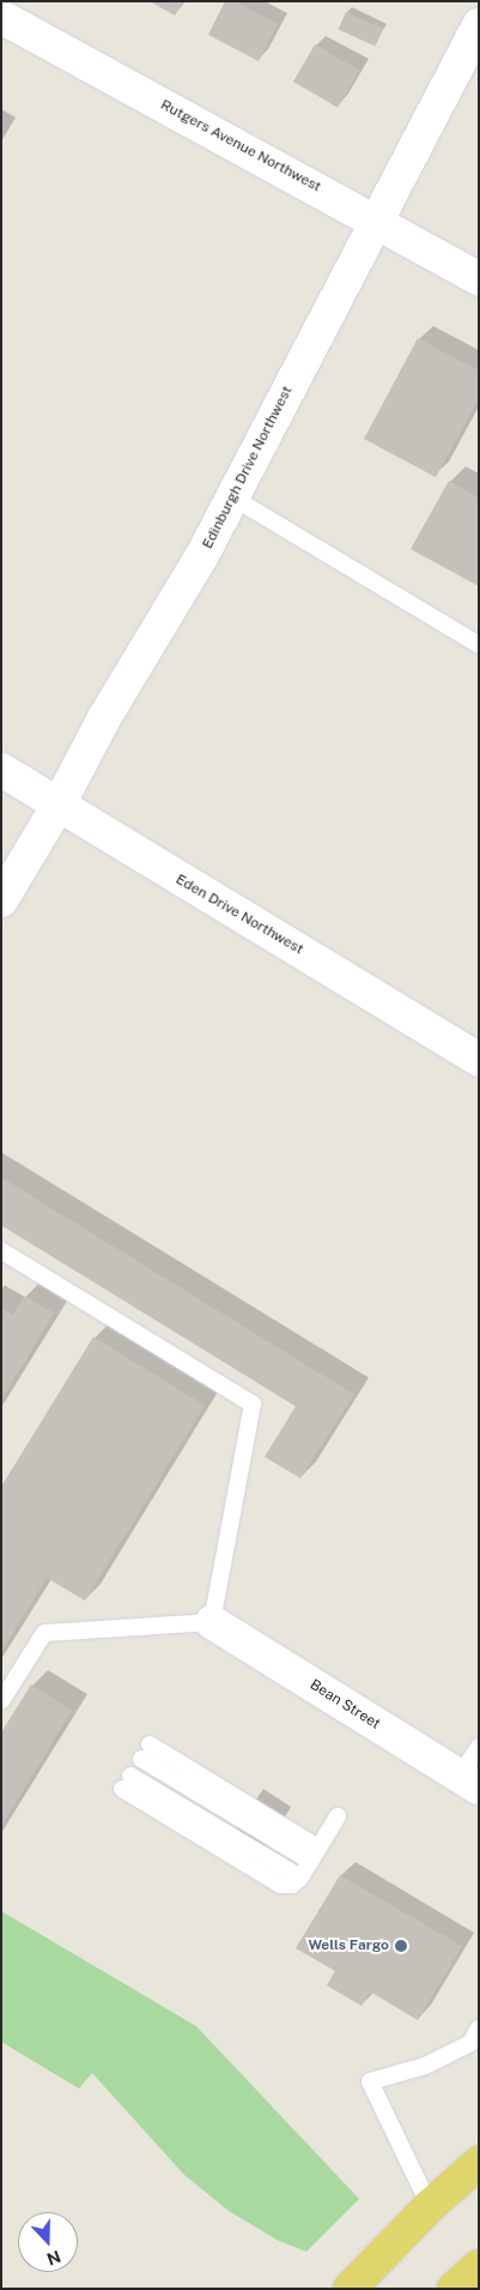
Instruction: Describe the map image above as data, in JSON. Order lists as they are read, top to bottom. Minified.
{"streets":{"street":["Rutgers Avenue Northwest","Edinburgh Drive Northwest","Eden Drive Northwest","Bean Street"]},"crossings":[["Rutgers Avenue Northwest","Edinburgh Drive Northwest"],["Edinburgh Drive Northwest","Eden Drive Northwest"]],"places":["Wells Fargo"],"north":"bottom"}
